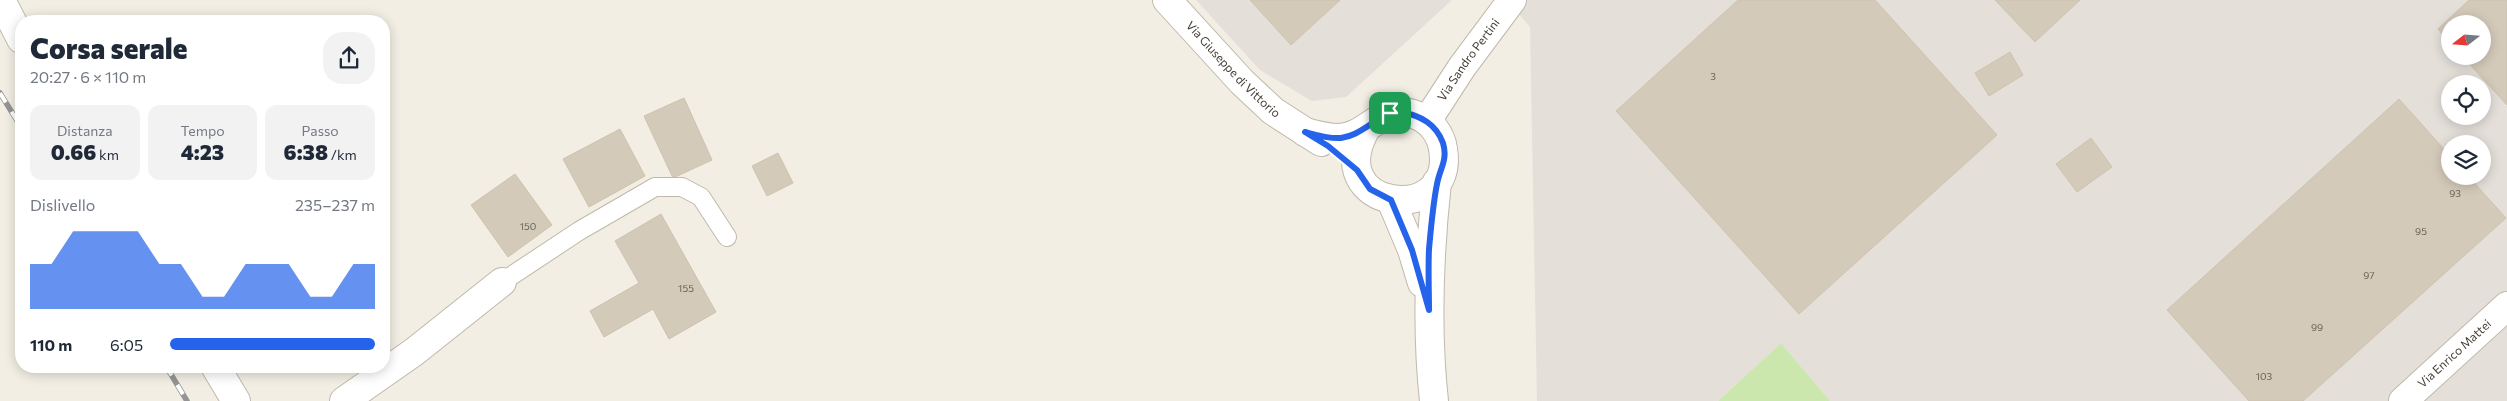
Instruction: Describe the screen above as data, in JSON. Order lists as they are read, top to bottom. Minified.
{"streets":{"street":["Via Sandro Pertini","Via Giuseppe di Vittorio","Via Enrico Mattei"]},"crossings":[["Via Sandro Pertini","Via Giuseppe di Vittorio"]],"house_numbers":["3","93","150","95","97","155","99","103"],"north":"left","page":{"heading":["Corsa serale","20:27 · 6 × 110 m"],"stats":[["Distanza","0.66 km"],["Tempo","4:23"],["Passo","6:38 /km"]],"chart":["Dislivello","235–237 m"],"list":[{"name":"110 m","note":"6:05"}]}}
